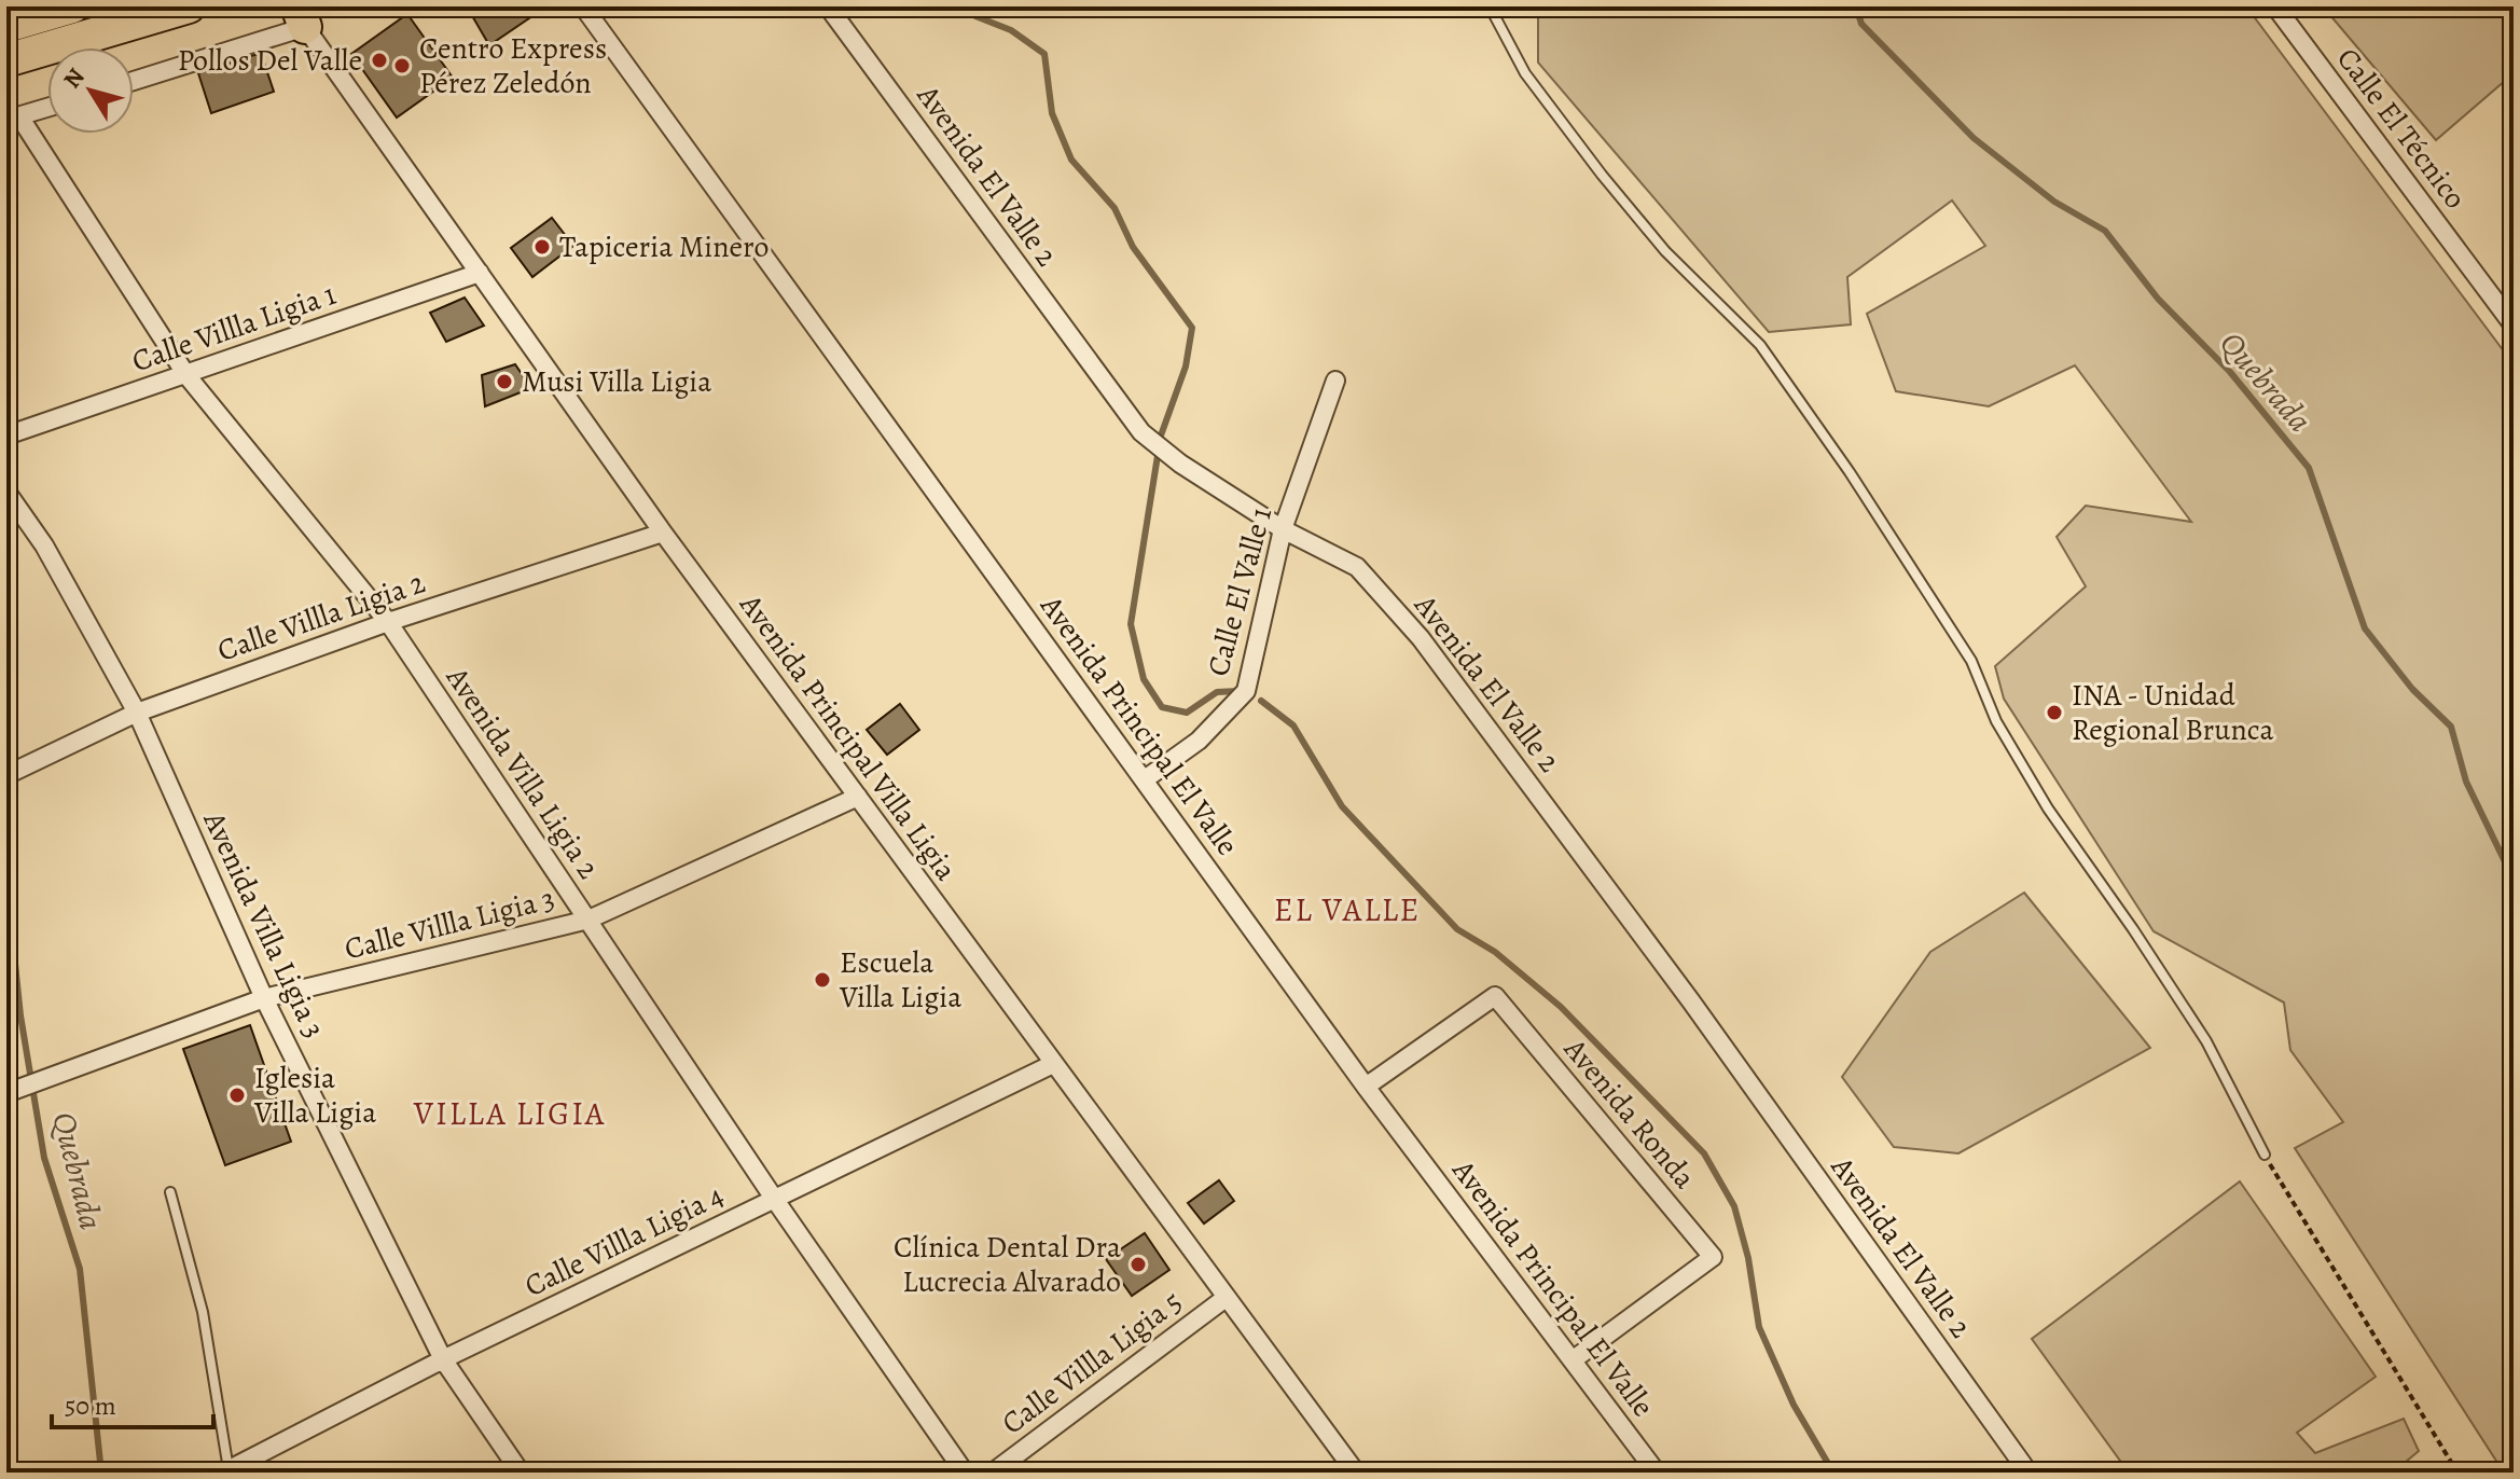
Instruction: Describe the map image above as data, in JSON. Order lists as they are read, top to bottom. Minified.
{"streets":{"street":["Calle El Técnico","Avenida El Valle 2","Calle Villla Ligia 1","Calle El Valle 1","Calle Villla Ligia 2","Avenida Principal El Valle","Avenida Principal Villa Ligia","Avenida Villa Ligia 2","Calle Villla Ligia 3","Avenida Villa Ligia 3","Avenida Ronda","Calle Villla Ligia 4","Calle Villla Ligia 5"]},"crossings":[["Avenida El Valle 2","Calle El Valle 1"],["Calle Villla Ligia 1","Avenida Principal Villa Ligia"],["Calle Villla Ligia 1","Avenida Villa Ligia 2"],["Calle El Valle 1","Avenida Principal El Valle"],["Calle Villla Ligia 2","Avenida Principal Villa Ligia"],["Calle Villla Ligia 2","Avenida Villa Ligia 2"],["Calle Villla Ligia 2","Avenida Villa Ligia 3"],["Avenida Principal El Valle","Avenida Ronda"],["Avenida Principal Villa Ligia","Calle Villla Ligia 3"],["Avenida Principal Villa Ligia","Calle Villla Ligia 4"],["Avenida Principal Villa Ligia","Calle Villla Ligia 5"],["Avenida Villa Ligia 2","Calle Villla Ligia 3"],["Avenida Villa Ligia 2","Calle Villla Ligia 4"],["Calle Villla Ligia 3","Avenida Villa Ligia 3"],["Avenida Villa Ligia 3","Calle Villla Ligia 4"]],"districts":["EL VALLE","VILLA LIGIA"],"water":["Quebrada"],"places":["Pollos Del Valle","Centro Express Pérez Zeledón","Tapiceria Minero","Musi Villa Ligia","INA - Unidad Regional Brunca","Escuela Villa Ligia","Iglesia Villa Ligia","Clínica Dental Dra Lucrecia Alvarado"],"scale_bar":"50 m","north":"top left"}
